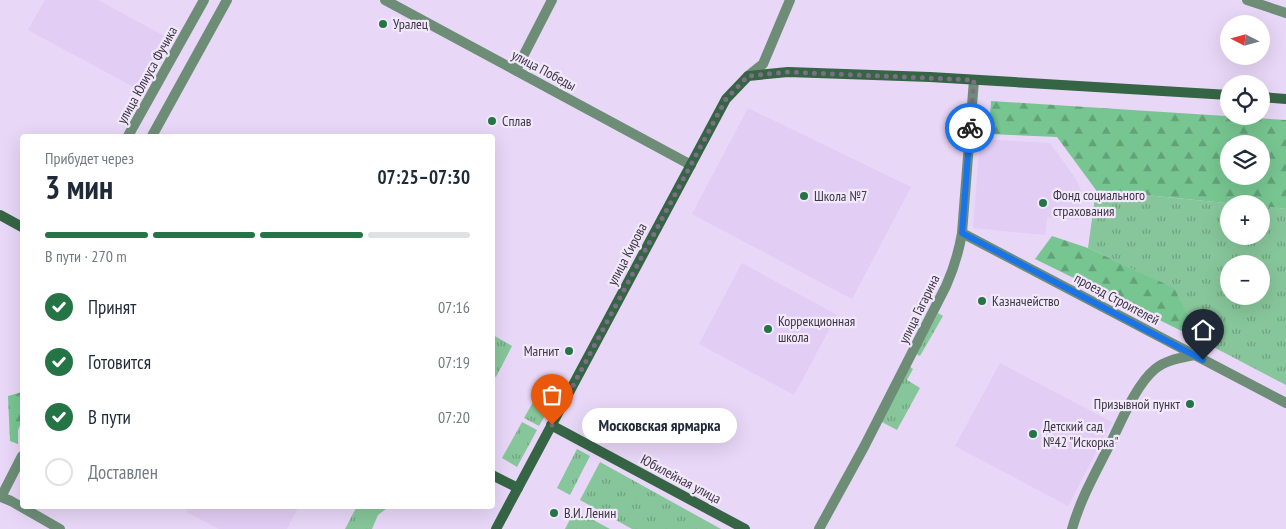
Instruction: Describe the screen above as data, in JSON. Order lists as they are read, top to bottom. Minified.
{"streets":{"street":["улица Победы","улица Юлиуса Фучика","улица Кирова","проезд Строителей","улица Гагарина","Юбилейная улица"]},"crossings":[["улица Победы","улица Кирова"],["улица Кирова","Юбилейная улица"],["проезд Строителей","улица Гагарина"]],"places":["Уралец","Сплав","Школа №7","Фонд социального страхования","Казначейство","Коррекционная школа","Магнит","Призывной пункт","Московская ярмарка","Детский сад №42 \"Искорка\"","В.И. Ленин"],"north":"left","page":{"map_buttons":["+","−"],"heading":["3 мин","Прибудет через","07:25–07:30"],"bar":"В пути · 270 m","list":[["Принят","07:16"],["Готовится","07:19"],["В пути","07:20"],"Доставлен"],"bubble":"Московская ярмарка"}}
